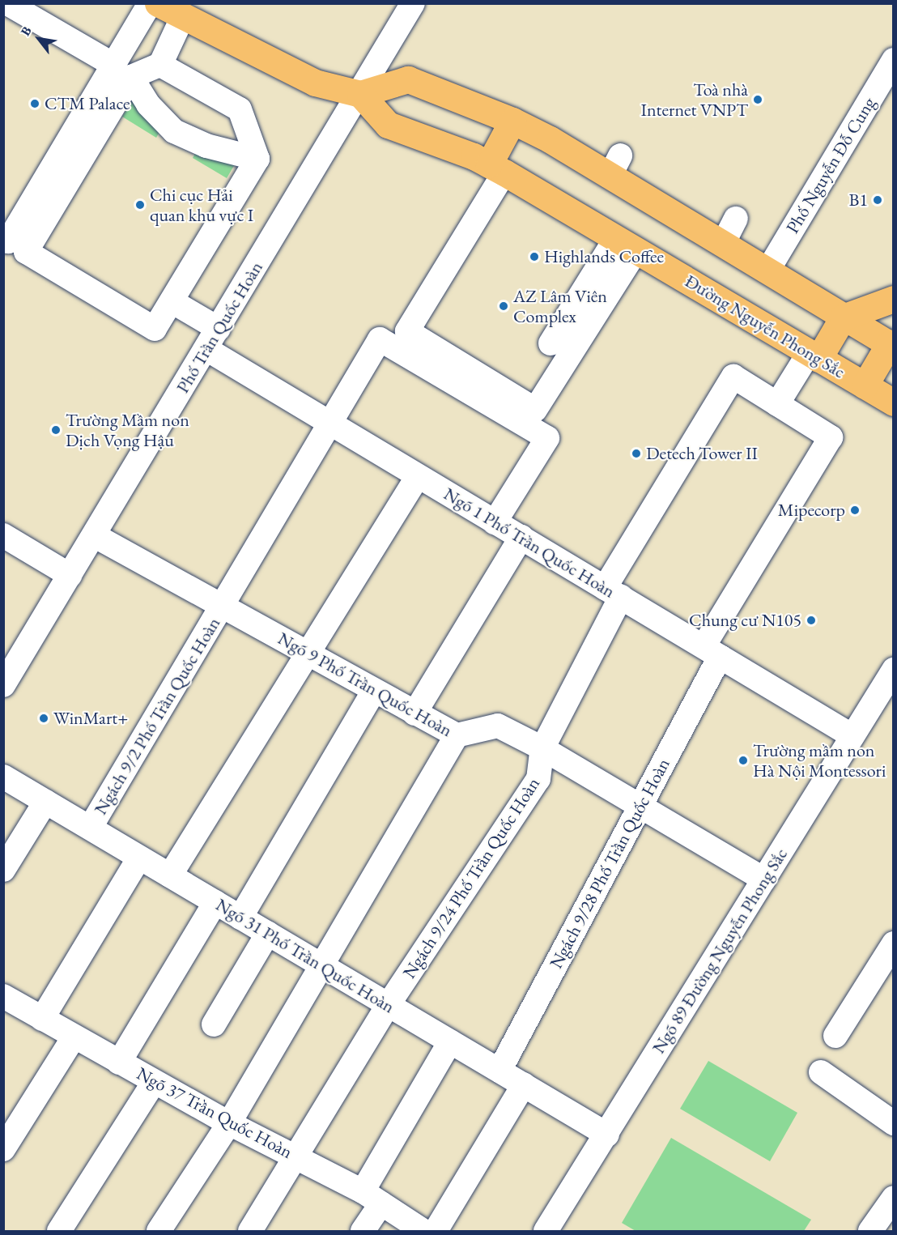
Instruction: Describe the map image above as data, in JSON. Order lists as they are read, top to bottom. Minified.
{"streets":{"main road":["Đường Nguyễn Phong Sắc"],"street":["Phố Nguyễn Đỗ Cung","Phố Trần Quốc Hoàn","Ngõ 1 Phố Trần Quốc Hoàn","Ngõ 9 Phố Trần Quốc Hoàn","Ngách 9/2 Phố Trần Quốc Hoàn","Ngách 9/28 Phố Trần Quốc Hoàn","Ngách 9/24 Phố Trần Quốc Hoàn","Ngõ 89 Đường Nguyễn Phong Sắc","Ngõ 31 Phố Trần Quốc Hoàn","Ngõ 37 Trần Quốc Hoàn"]},"crossings":[["Đường Nguyễn Phong Sắc","Phố Trần Quốc Hoàn"],["Phố Trần Quốc Hoàn","Ngõ 1 Phố Trần Quốc Hoàn"],["Phố Trần Quốc Hoàn","Ngõ 9 Phố Trần Quốc Hoàn"],["Ngõ 1 Phố Trần Quốc Hoàn","Ngách 9/2 Phố Trần Quốc Hoàn"],["Ngõ 1 Phố Trần Quốc Hoàn","Ngách 9/28 Phố Trần Quốc Hoàn"],["Ngõ 1 Phố Trần Quốc Hoàn","Ngách 9/24 Phố Trần Quốc Hoàn"],["Ngõ 1 Phố Trần Quốc Hoàn","Ngõ 89 Đường Nguyễn Phong Sắc"],["Ngõ 9 Phố Trần Quốc Hoàn","Ngách 9/2 Phố Trần Quốc Hoàn"],["Ngõ 9 Phố Trần Quốc Hoàn","Ngách 9/28 Phố Trần Quốc Hoàn"],["Ngõ 9 Phố Trần Quốc Hoàn","Ngách 9/24 Phố Trần Quốc Hoàn"],["Ngõ 9 Phố Trần Quốc Hoàn","Ngõ 89 Đường Nguyễn Phong Sắc"],["Ngách 9/2 Phố Trần Quốc Hoàn","Ngõ 31 Phố Trần Quốc Hoàn"],["Ngách 9/28 Phố Trần Quốc Hoàn","Ngách 9/24 Phố Trần Quốc Hoàn"],["Ngách 9/28 Phố Trần Quốc Hoàn","Ngõ 31 Phố Trần Quốc Hoàn"],["Ngách 9/24 Phố Trần Quốc Hoàn","Ngõ 31 Phố Trần Quốc Hoàn"],["Ngách 9/24 Phố Trần Quốc Hoàn","Ngõ 37 Trần Quốc Hoàn"],["Ngõ 89 Đường Nguyễn Phong Sắc","Ngõ 31 Phố Trần Quốc Hoàn"]],"places":["Toà nhà Internet VNPT","CTM Palace","B1","Chi cục Hải quan khu vực I","Highlands Coffee","AZ Lâm Viên Complex","Trường Mầm non Dịch Vọng Hậu","Detech Tower II","Mipecorp","Chung cư N105","WinMart+","Trường mầm non Hà Nội Montessori"],"north":"top left"}
